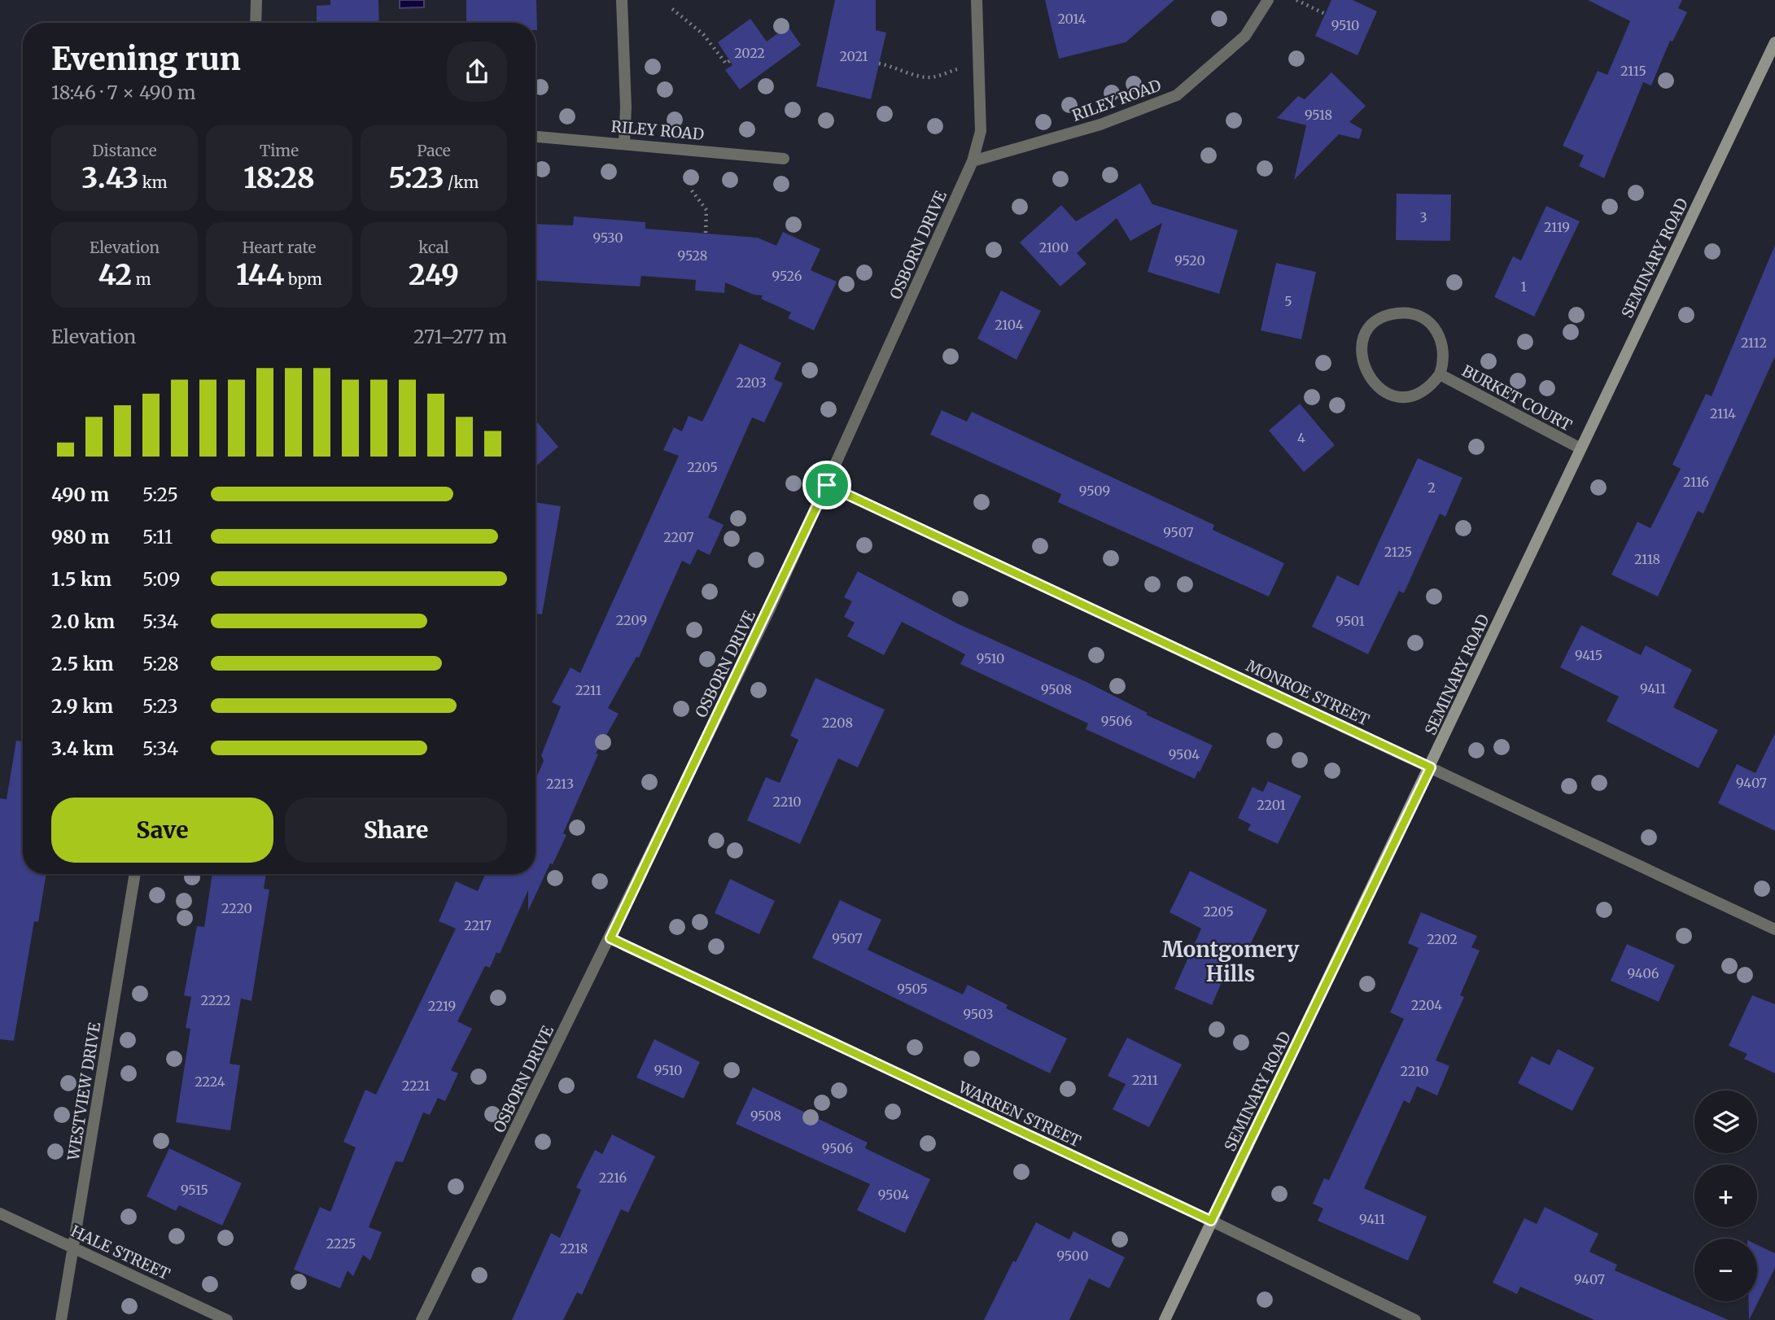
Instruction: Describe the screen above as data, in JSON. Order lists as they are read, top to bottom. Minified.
{"streets":{"main road":["SEMINARY ROAD"],"street":["RILEY ROAD","OSBORN DRIVE","BURKET COURT","MONROE STREET","WESTVIEW DRIVE","WARREN STREET","HALE STREET"]},"crossings":[["RILEY ROAD","OSBORN DRIVE"],["OSBORN DRIVE","MONROE STREET"],["OSBORN DRIVE","WARREN STREET"],["SEMINARY ROAD","BURKET COURT"],["SEMINARY ROAD","MONROE STREET"],["SEMINARY ROAD","WARREN STREET"],["WESTVIEW DRIVE","HALE STREET"]],"districts":["Montgomery Hills"],"house_numbers":["2014","9510","2022","2021","2115","9518","3","2119","9530","2100","9528","9520","9526","1","5","2104","2112","2203","2114","4","2205","2116","2","9509","9507","2207","2125","2118","2209","9501","9415","9510","9411","9508","2211","9506","2208","9504","9407","2213","2210","2201","2220","2205","2217","9507","2202","9406","9505","2222","2204","2219","9503","9510","2210","2211","2224","2221","9508","9506","2216","9515","9504","9411","2225","2218","9500","9407"],"page":{"heading":["Evening run","18:46 · 7 × 490 m"],"stats":[["Distance","3.43 km"],["Time","18:28"],["Pace","5:23 /km"],["Elevation","42 m"],["Heart rate","144 bpm"],["kcal","249"]],"chart":["Elevation","271–277 m"],"list":[{"name":"490 m","note":"5:25"},{"name":"980 m","note":"5:11"},{"name":"1.5 km","note":"5:09"},{"name":"2.0 km","note":"5:34"},{"name":"2.5 km","note":"5:28"},{"name":"2.9 km","note":"5:23"},{"name":"3.4 km","note":"5:34"}],"buttons":["Save","Share"],"map_buttons":["+","−"]}}
